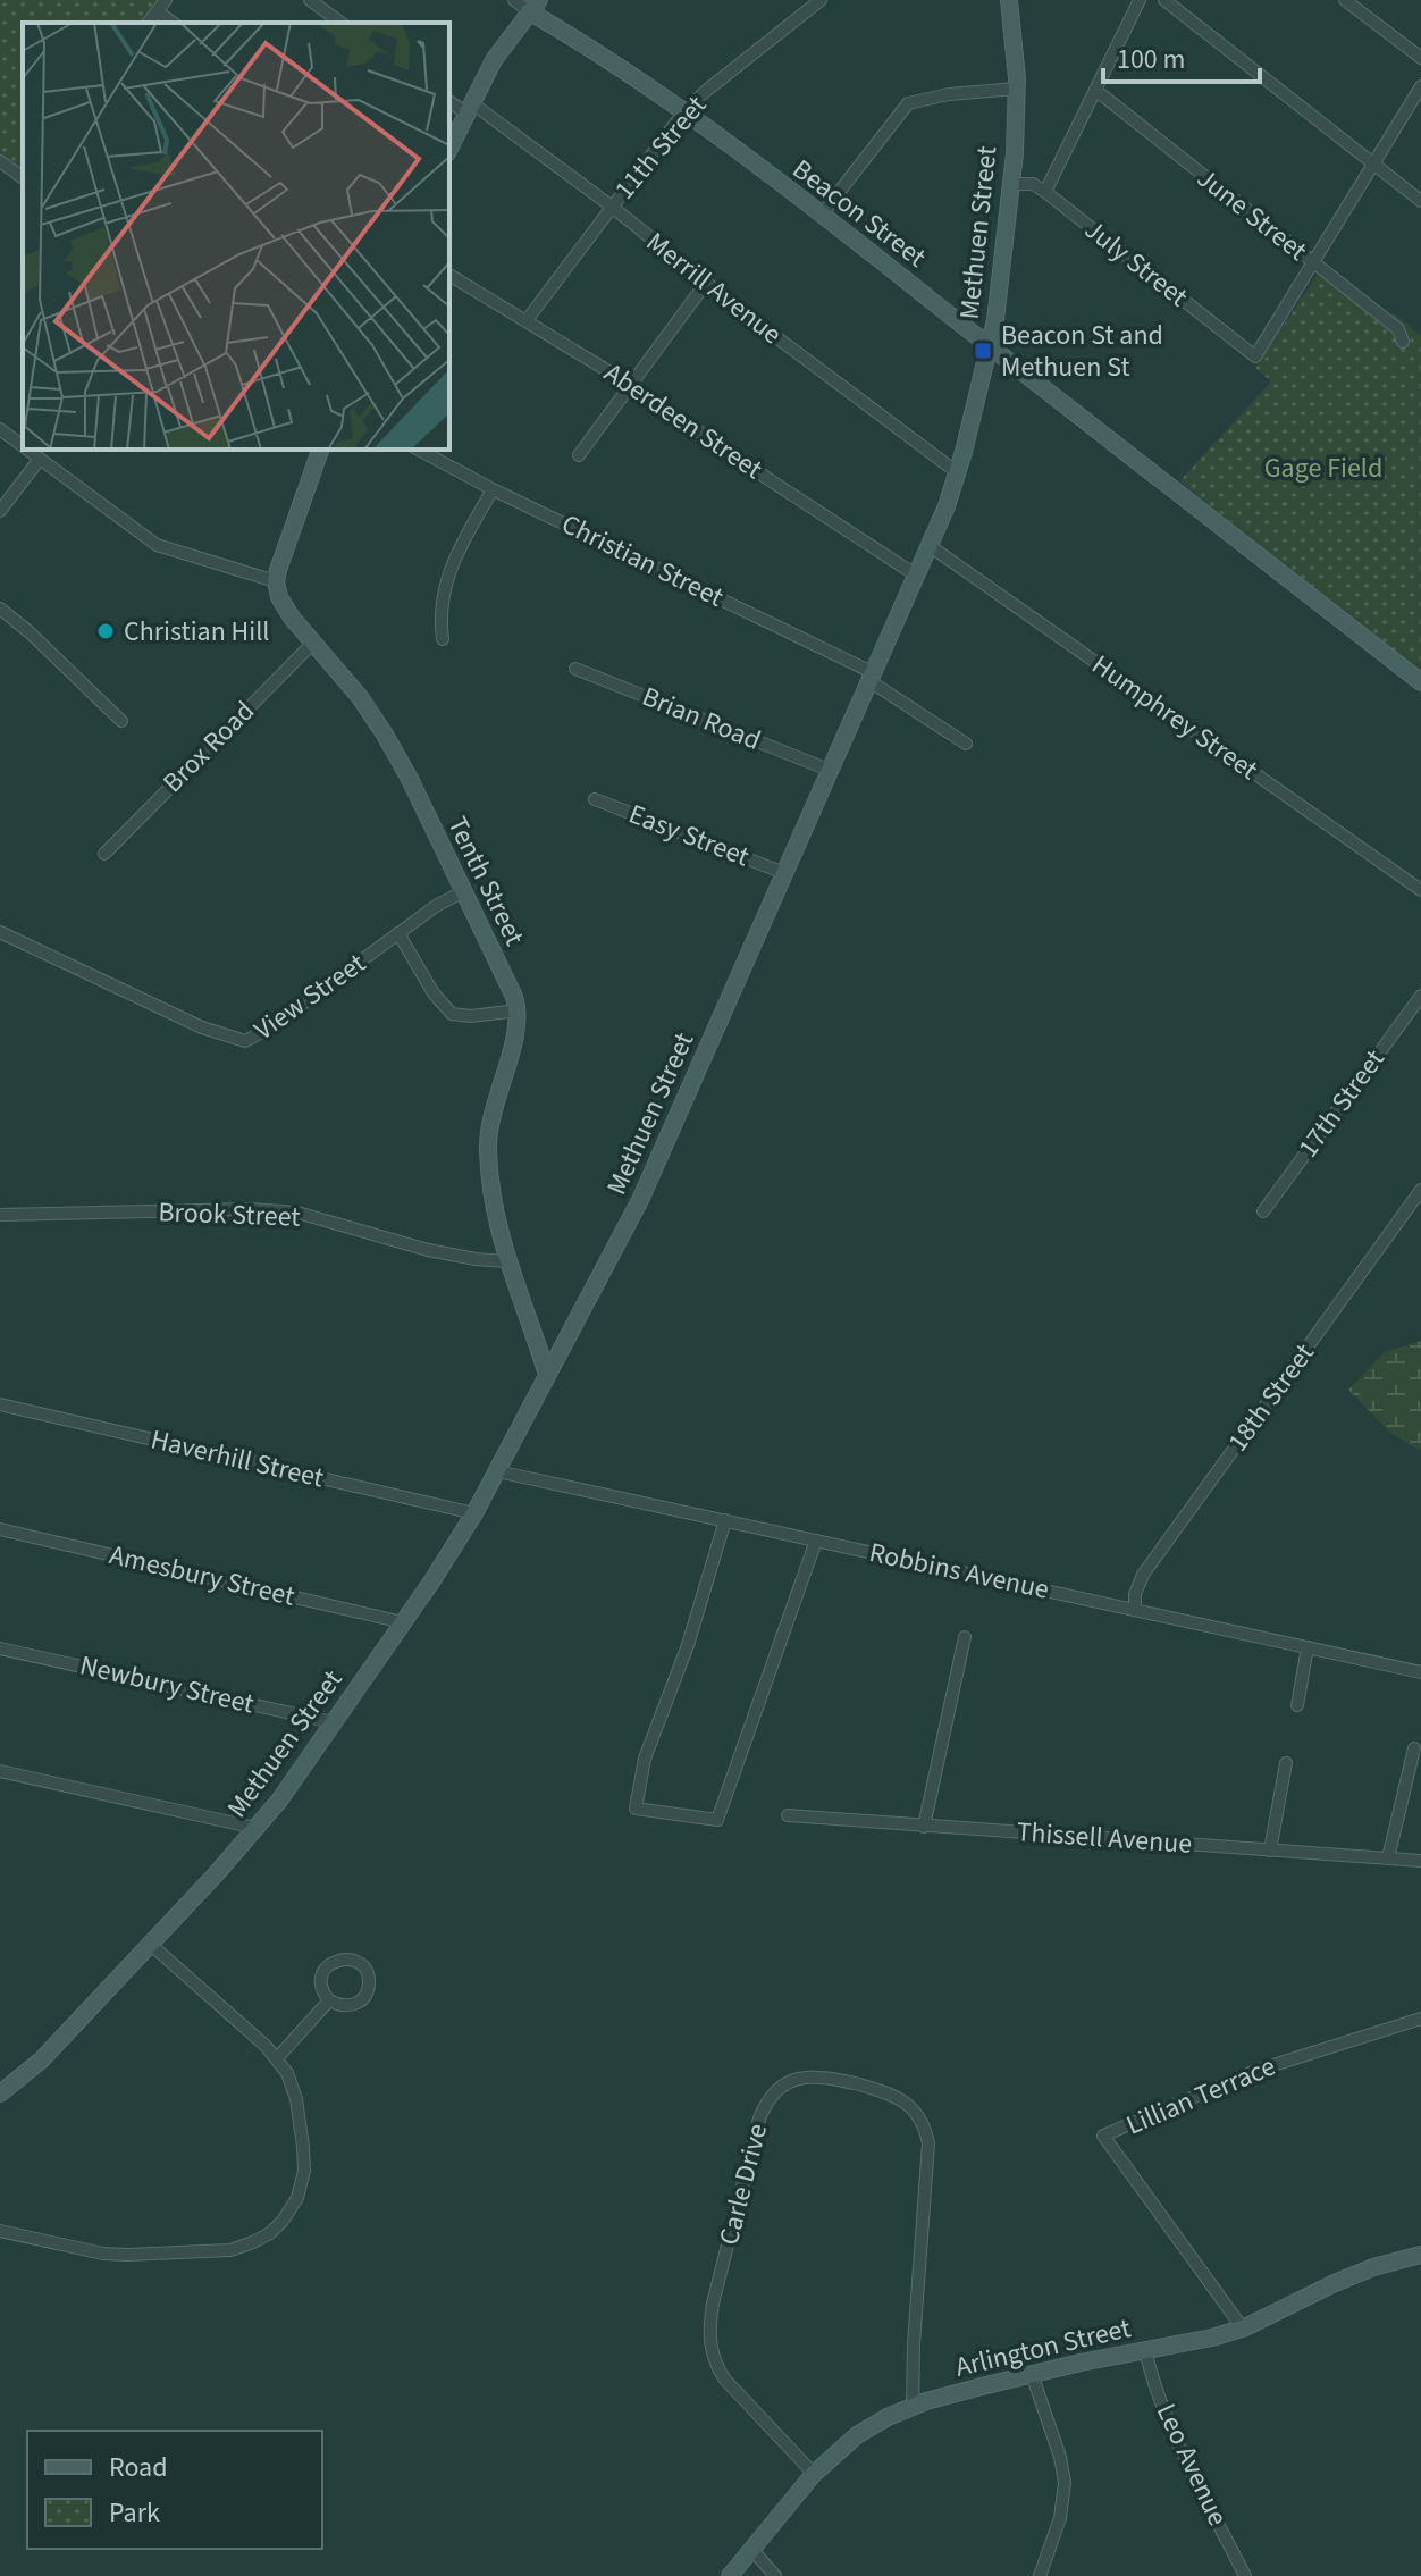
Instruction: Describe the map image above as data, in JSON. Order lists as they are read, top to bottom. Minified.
{"streets":{"street":["11th Street","Beacon Street","June Street","Methuen Street","July Street","Merrill Avenue","Aberdeen Street","Christian Street","Humphrey Street","Brian Road","Brox Road","Easy Street","Tenth Street","View Street","17th Street","Brook Street","18th Street","Haverhill Street","Robbins Avenue","Amesbury Street","Newbury Street","Thissell Avenue","Lillian Terrace","Carle Drive","Arlington Street","Leo Avenue"]},"crossings":[["11th Street","Beacon Street"],["11th Street","Merrill Avenue"],["11th Street","Aberdeen Street"],["Beacon Street","Methuen Street"],["June Street","July Street"],["Methuen Street","July Street"],["Methuen Street","Merrill Avenue"],["Methuen Street","Aberdeen Street"],["Methuen Street","Christian Street"],["Methuen Street","Humphrey Street"],["Methuen Street","Brian Road"],["Methuen Street","Easy Street"],["Methuen Street","Haverhill Street"],["Methuen Street","Robbins Avenue"],["Methuen Street","Amesbury Street"],["Methuen Street","Newbury Street"],["Brox Road","Tenth Street"],["Tenth Street","View Street"],["18th Street","Robbins Avenue"],["Lillian Terrace","Arlington Street"],["Carle Drive","Arlington Street"],["Arlington Street","Leo Avenue"]],"parks":["Gage Field"],"places":{"transit":["Beacon St and Methuen St"],"other":["Christian Hill"]},"legend":["Road","Park"],"scale_bar":"100 m"}
